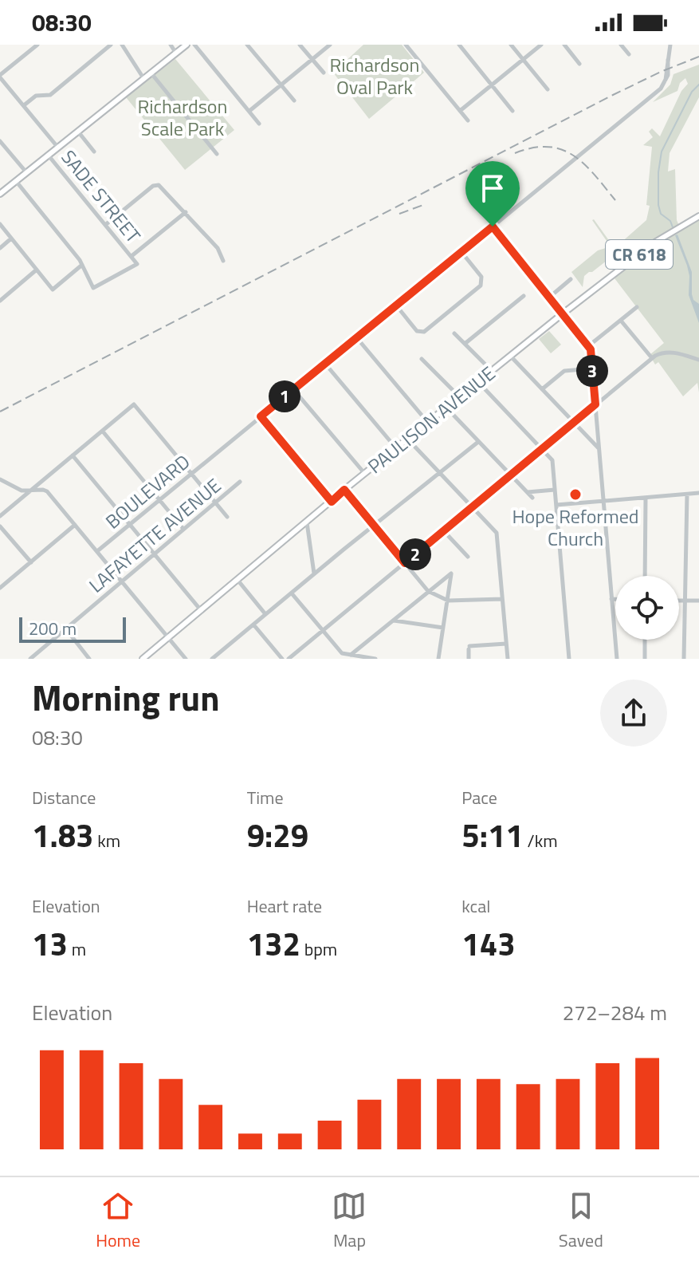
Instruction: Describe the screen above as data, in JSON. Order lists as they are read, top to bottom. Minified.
{"streets":{"main road":["CR 618","PAULISON AVENUE"],"street":["SADE STREET","BOULEVARD","LAFAYETTE AVENUE"]},"parks":["Richardson Oval Park","Richardson Scale Park"],"places":["Hope Reformed Church"],"scale_bar":"200 m","page":{"status":"08:30","pins":["3","1","2"],"scale":"200 m","heading":["Morning run","08:30"],"stats":[["Distance","1.83 km"],["Time","9:29"],["Pace","5:11 /km"],["Elevation","13 m"],["Heart rate","132 bpm"],["kcal","143"]],"chart":["Elevation","272–284 m"],"tabs":["Home","Map","Saved"]}}
